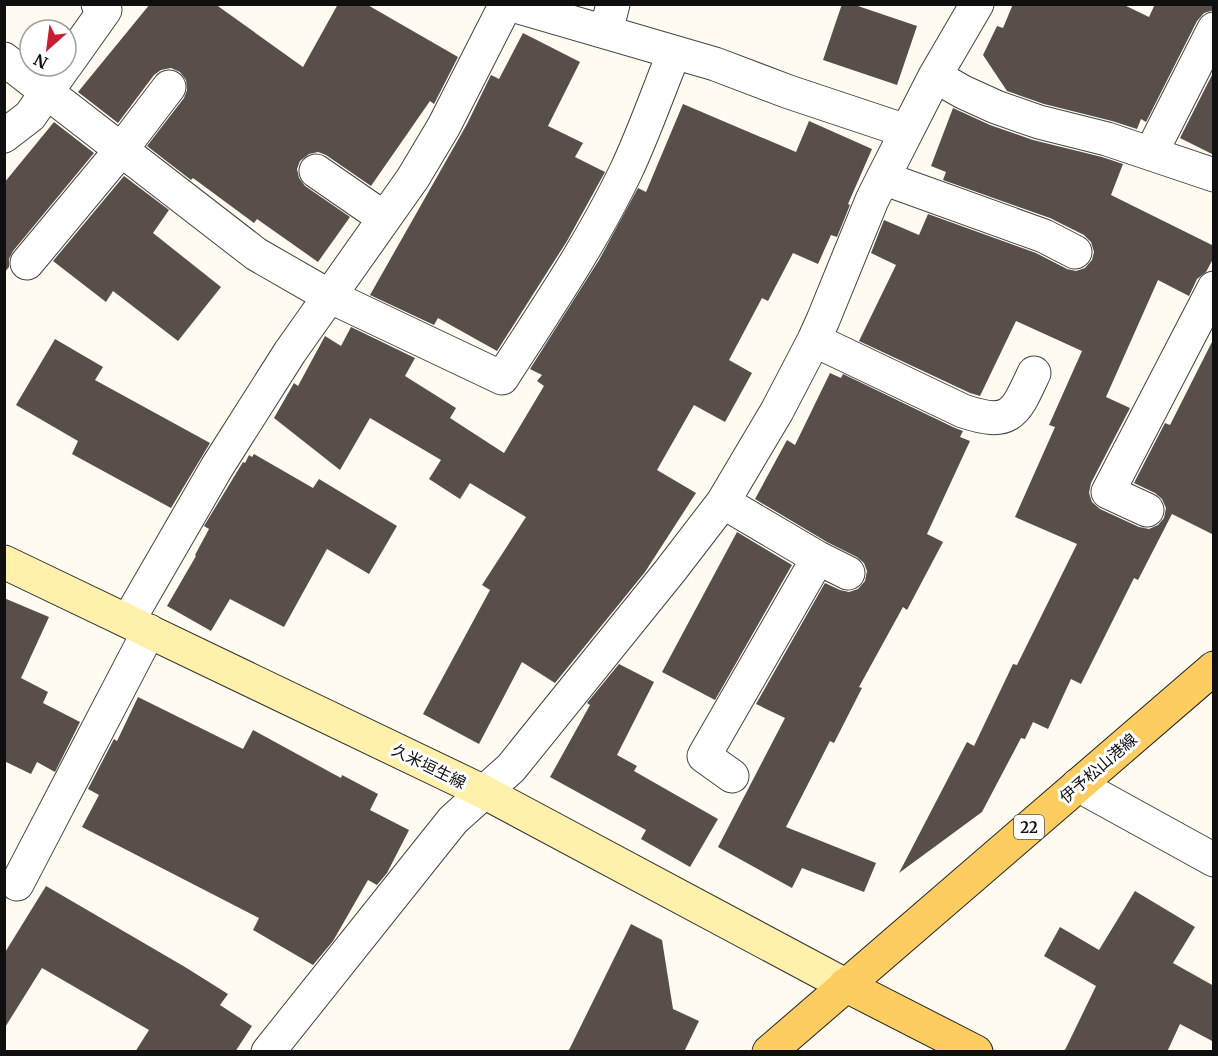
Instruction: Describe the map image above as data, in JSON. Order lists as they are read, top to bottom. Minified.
{"streets":{"main road":["久米垣生線","伊予松山港線","22"]},"crossings":[["久米垣生線","伊予松山港線"]],"north":"bottom left"}
